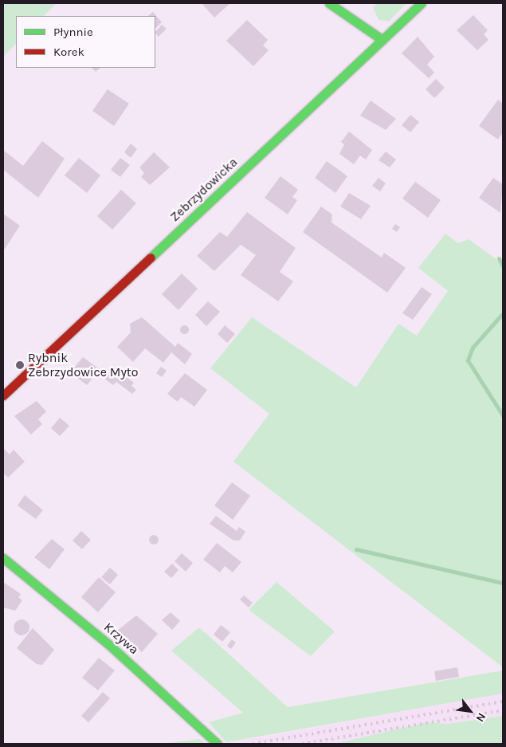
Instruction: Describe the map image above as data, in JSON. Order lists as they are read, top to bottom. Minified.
{"streets":{"street":["Zebrzydowicka","Krzywa"]},"places":["Rybnik Zebrzydowice Myto"],"legend":["Płynnie","Korek"],"north":"bottom right"}
